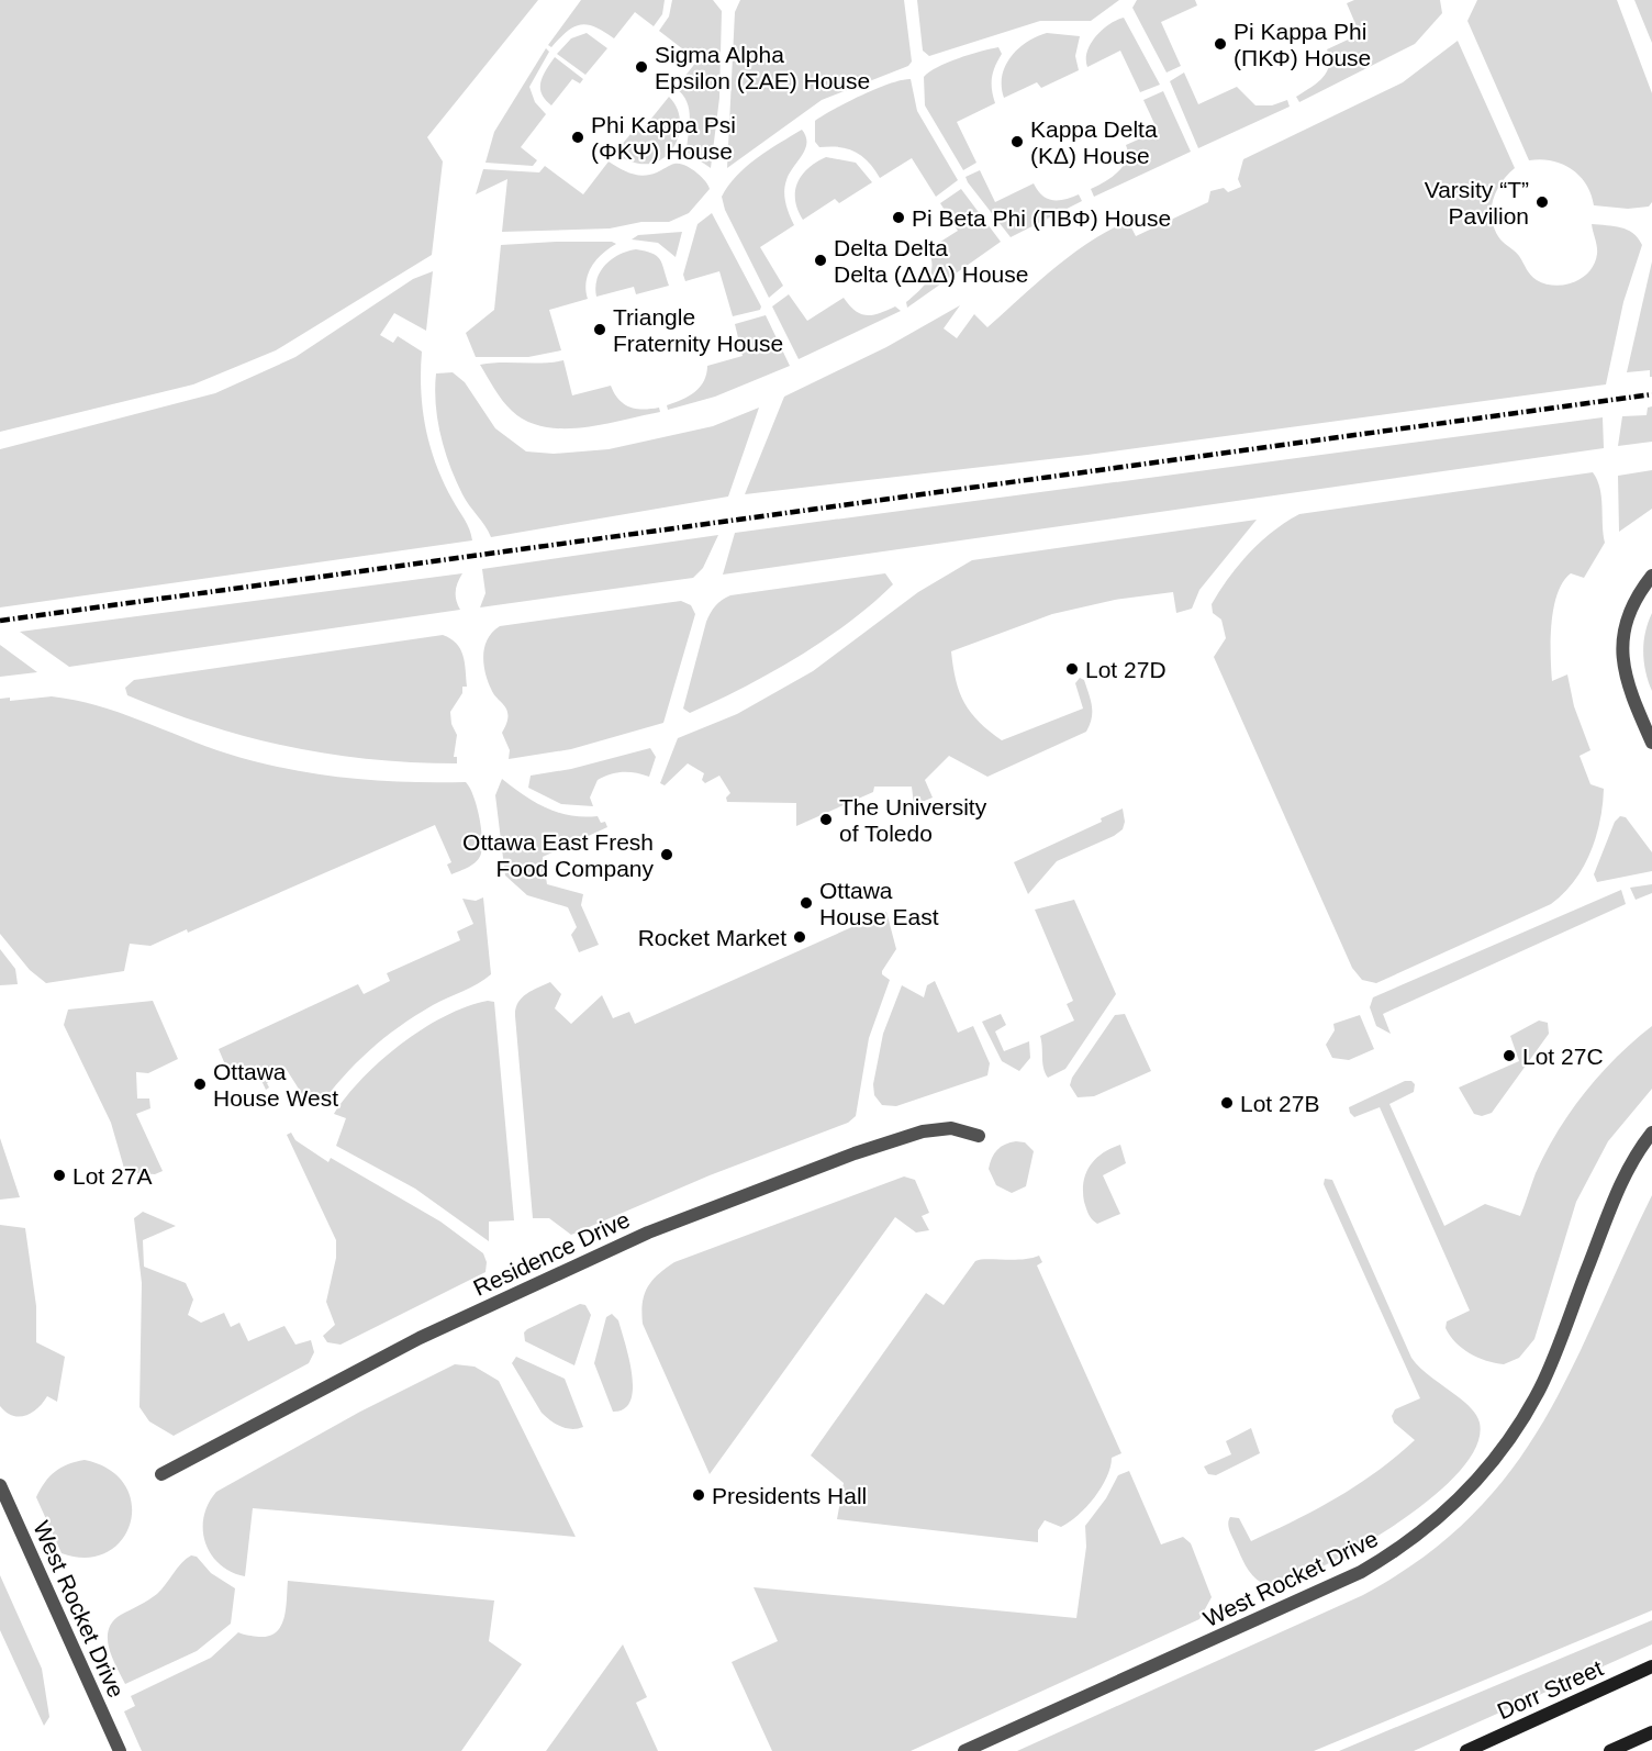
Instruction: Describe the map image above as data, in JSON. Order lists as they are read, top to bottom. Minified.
{"streets":{"main road":["Dorr Street"],"street":["Residence Drive","West Rocket Drive"]},"places":["Pi Kappa Phi (ΠΚΦ) House","Sigma Alpha Epsilon (ΣΑΕ) House","Phi Kappa Psi (ΦΚΨ) House","Kappa Delta (ΚΔ) House","Varsity “T” Pavilion","Pi Beta Phi (ΠΒΦ) House","Delta Delta Delta (ΔΔΔ) House","Triangle Fraternity House","Lot 27D","The University of Toledo","Ottawa East Fresh Food Company","Ottawa House East","Rocket Market","Lot 27C","Ottawa House West","Lot 27B","Lot 27A","Presidents Hall"]}
